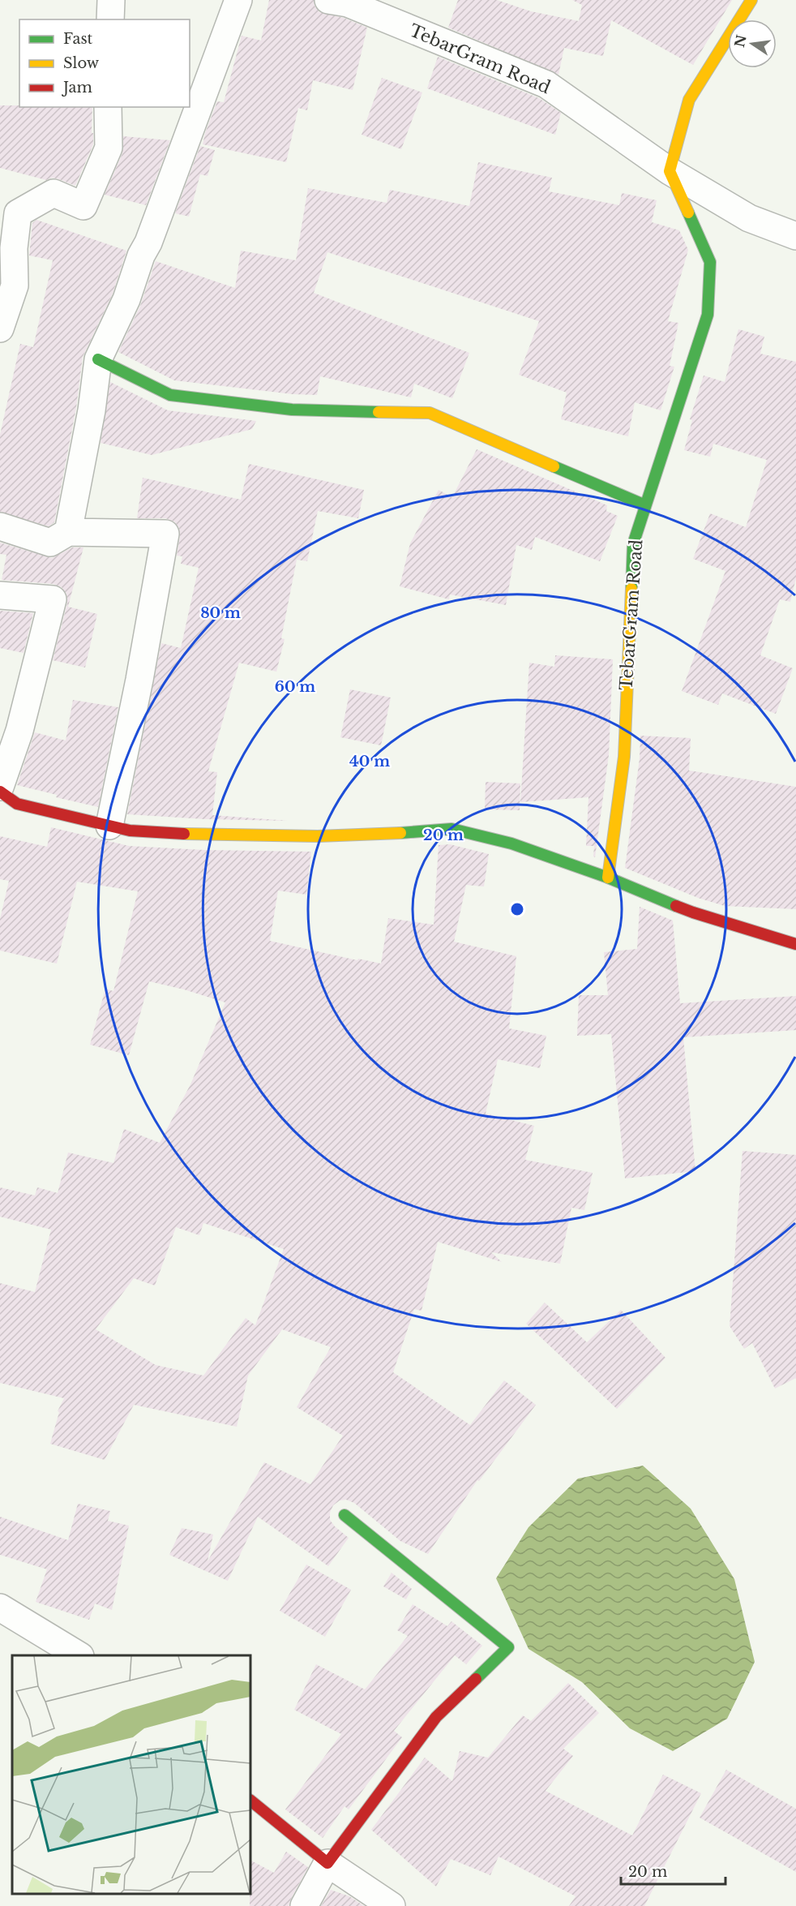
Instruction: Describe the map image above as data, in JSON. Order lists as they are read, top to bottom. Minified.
{"streets":{"street":["TebarGram Road"]},"legend":["Fast","Slow","Jam"],"scale_bar":"20 m","north":"left","rings":["80 m","60 m","40 m","20 m"]}
